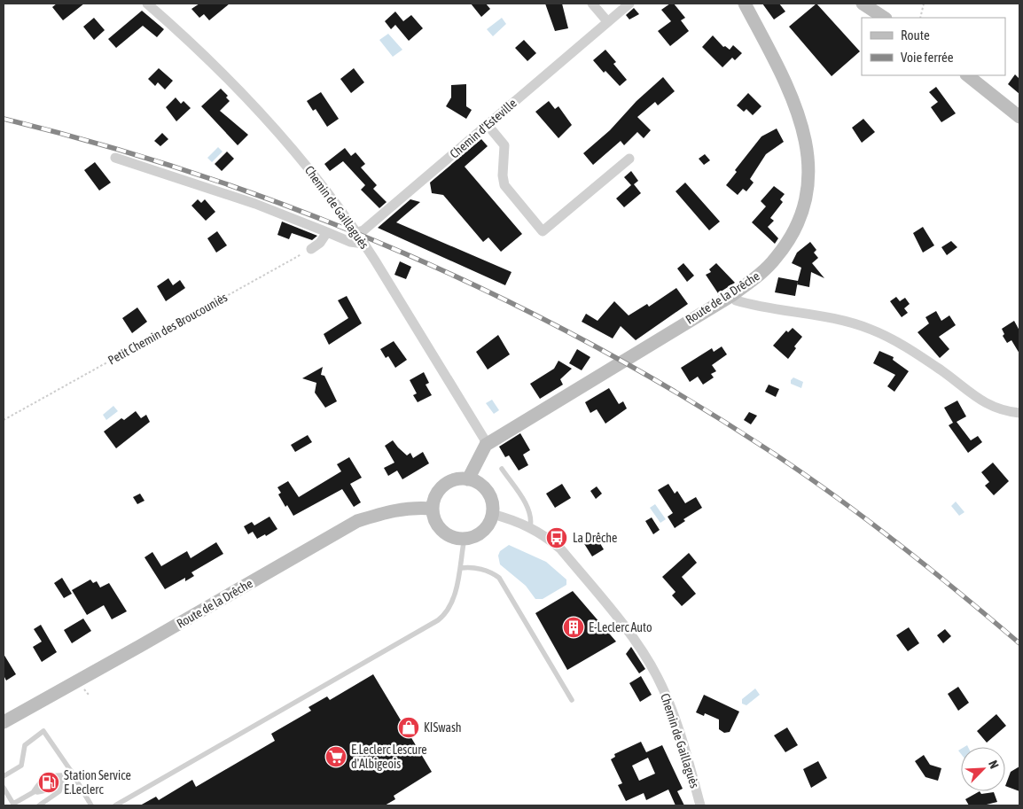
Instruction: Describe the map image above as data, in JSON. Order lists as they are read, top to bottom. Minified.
{"streets":{"street":["Chemin d'Esteville","Chemin de Gaillaguès","Route de la Drêche"],"path":["Petit Chemin des Broucouniès"]},"crossings":[["Chemin d'Esteville","Chemin de Gaillaguès"],["Chemin de Gaillaguès","Route de la Drêche"]],"places":{"bus stop":["La Drêche"],"building":["E-Leclerc Auto"],"shop":["KISwash"],"supermarket":["E.Leclerc Lescure d'Albigeois"],"fuel station":["Station Service E.Leclerc"]},"legend":["Route","Voie ferrée"],"north":"top right"}
